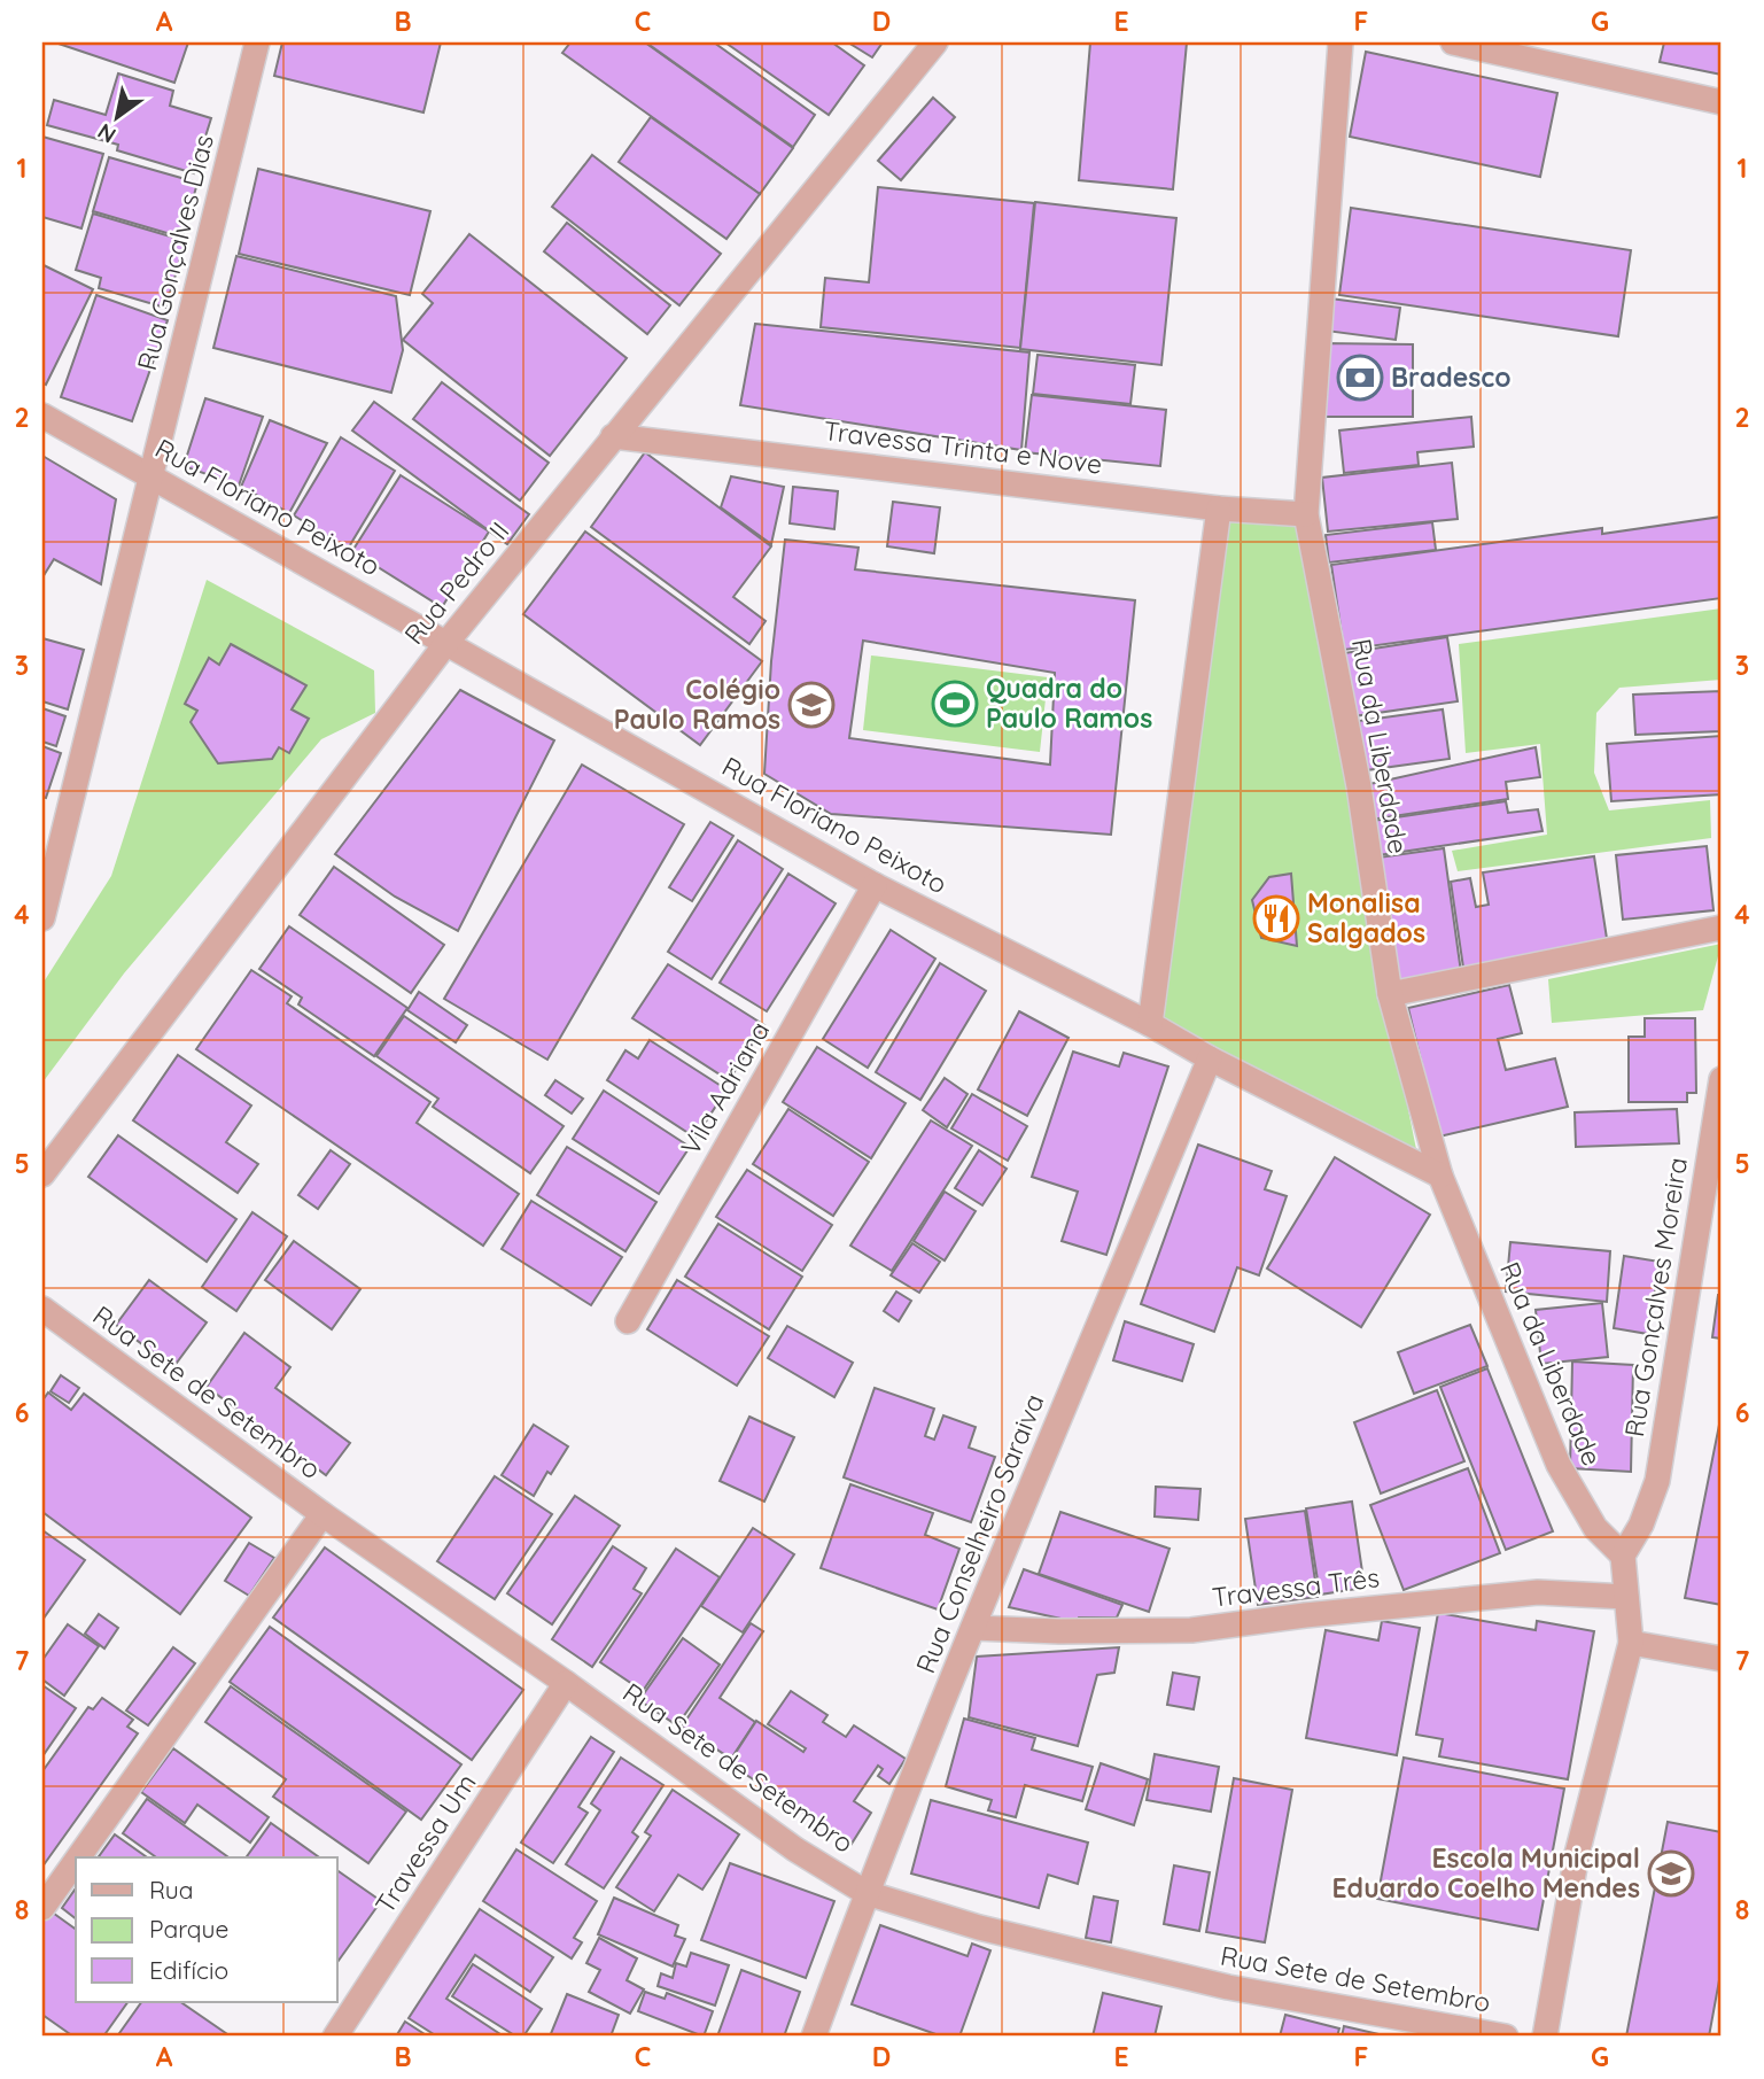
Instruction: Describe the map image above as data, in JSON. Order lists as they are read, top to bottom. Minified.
{"streets":{"street":["Rua Gonçalves Dias","Travessa Trinta e Nove","Rua Floriano Peixoto","Rua Pedro II","Rua da Liberdade","Vila Adriana","Rua Gonçalves Moreira","Rua Sete de Setembro","Rua Conselheiro Saraiva","Travessa Três","Travessa Um"]},"crossings":[["Rua Gonçalves Dias","Rua Floriano Peixoto"],["Travessa Trinta e Nove","Rua Pedro II"],["Travessa Trinta e Nove","Rua da Liberdade"],["Rua Floriano Peixoto","Rua Pedro II"],["Rua Floriano Peixoto","Rua da Liberdade"],["Rua Floriano Peixoto","Vila Adriana"],["Rua Floriano Peixoto","Rua Conselheiro Saraiva"],["Rua da Liberdade","Rua Gonçalves Moreira"],["Rua Sete de Setembro","Rua Conselheiro Saraiva"],["Rua Sete de Setembro","Travessa Um"],["Rua Conselheiro Saraiva","Travessa Três"]],"places":{"bank":["Bradesco"],"sports":["Quadra do Paulo Ramos"],"school or university":["Colégio Paulo Ramos","Escola Municipal Eduardo Coelho Mendes"],"restaurant":["Monalisa Salgados"]},"legend":["Rua","Parque","Edifício"],"north":"bottom left","grid":{"columns":["A","B","C","D","E","F","G"],"rows":["1","2","3","4","5","6","7","8"]}}
